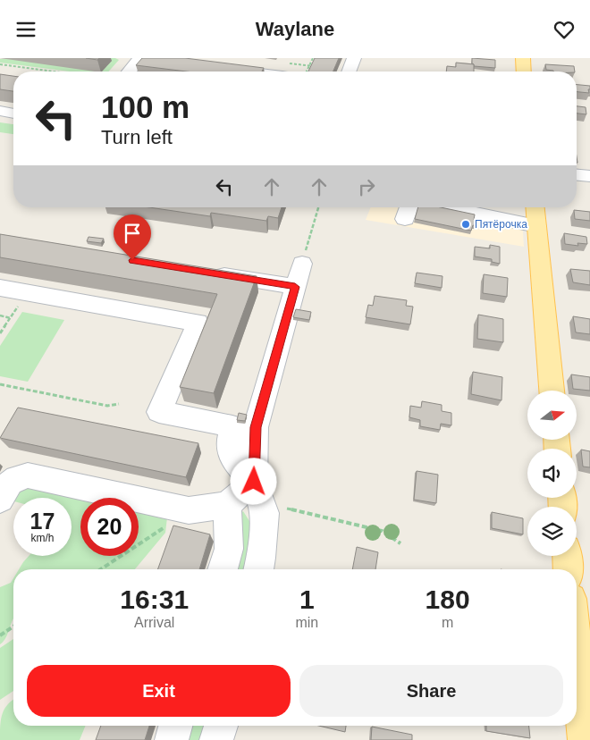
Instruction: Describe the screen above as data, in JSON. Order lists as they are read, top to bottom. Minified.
{"places":["Пятёрочка"],"north":"right","page":{"header":"Waylane","turn":["100 m","Turn left"],"speed":"17 km/h","limit":"20","eta":["16:31","Arrival","1","min","180","m"],"buttons":["Exit","Share"]}}
